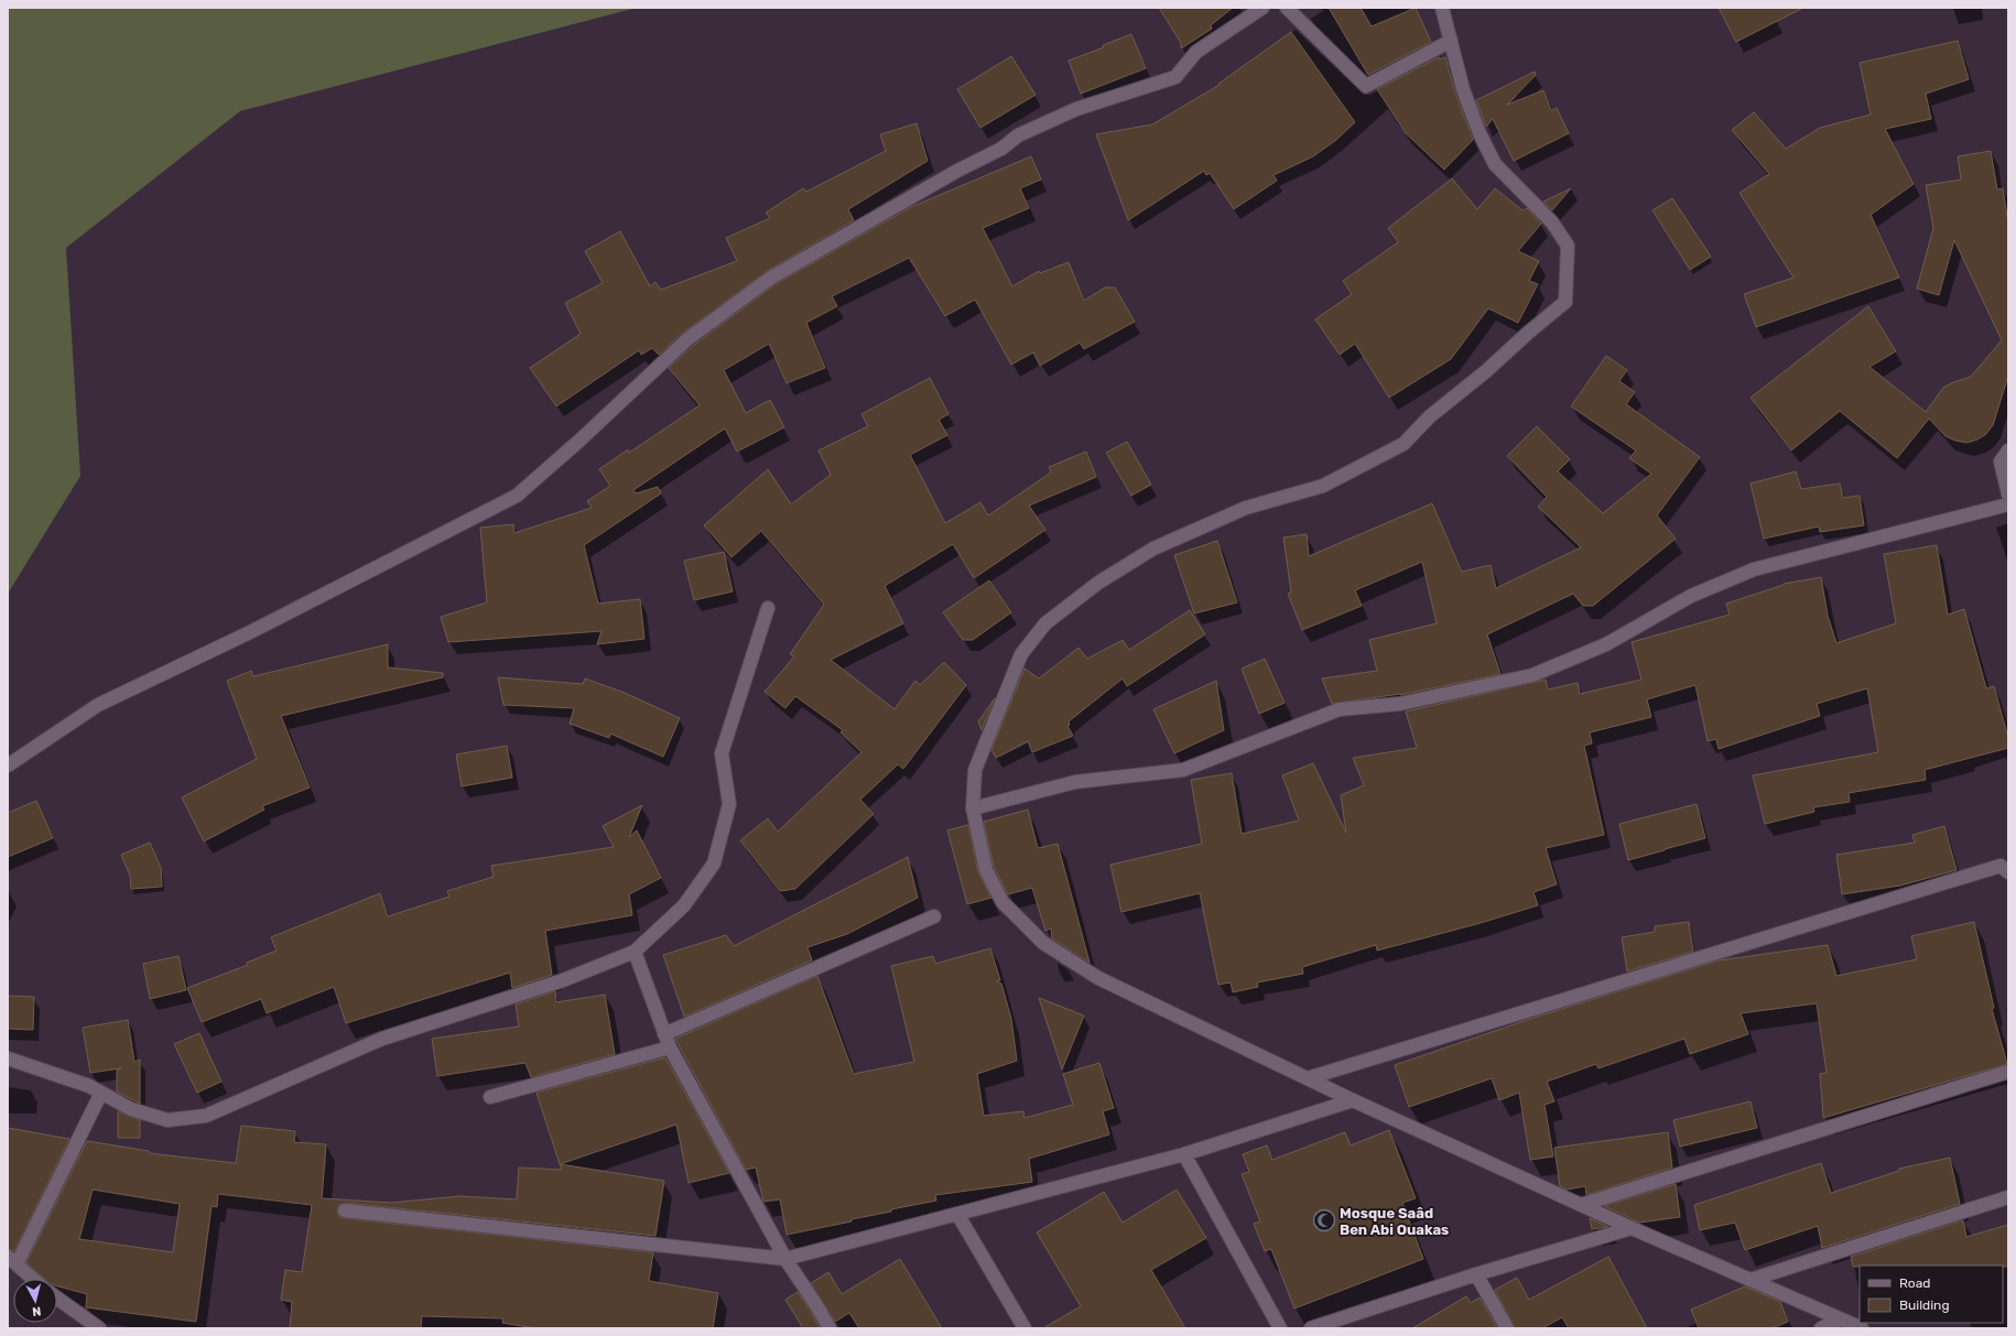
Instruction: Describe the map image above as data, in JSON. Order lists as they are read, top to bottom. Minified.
{"places":{"mosque":["Mosque Saâd Ben Abi Ouakas"]},"legend":["Road","Building"],"north":"bottom"}
